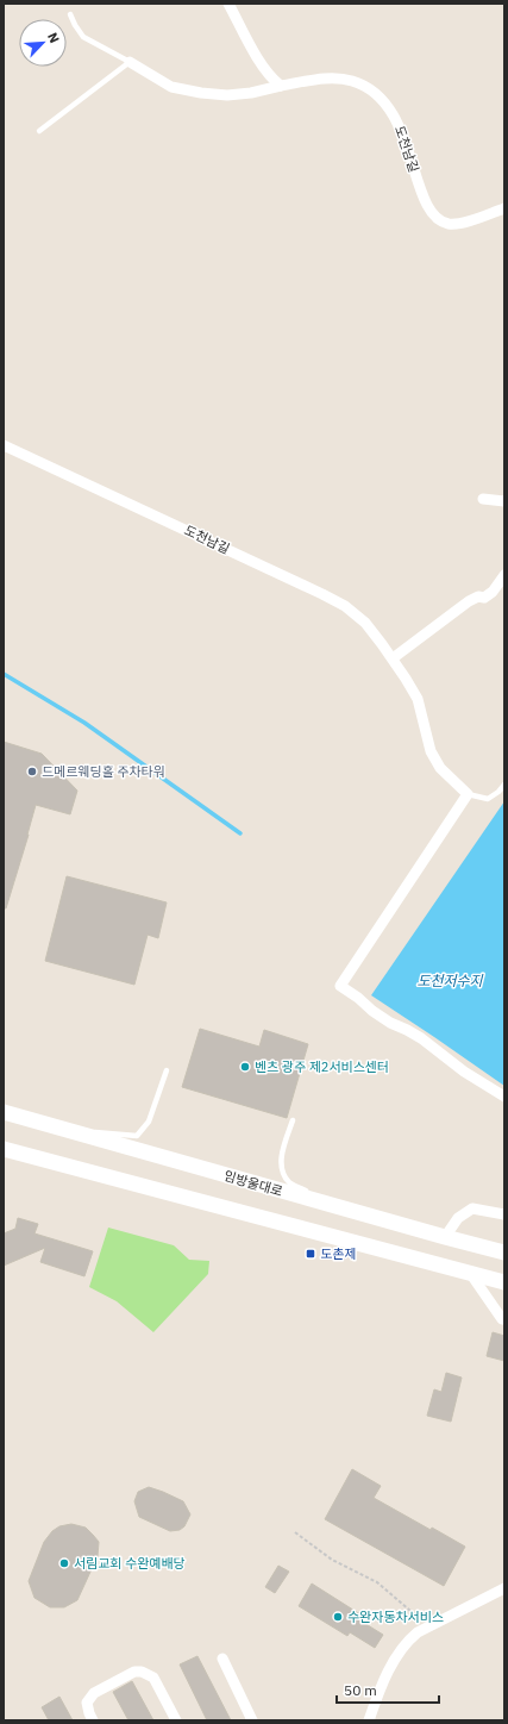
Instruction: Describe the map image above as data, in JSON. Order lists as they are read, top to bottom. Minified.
{"streets":{"main road":["임방울대로"],"street":["도천남길"]},"water":["도천저수지"],"places":{"other":["드메르웨딩홀 주차타워","벤츠 광주 제2서비스센터","서림교회 수완예배당","수완자동차서비스"],"transit":["도촌제"]},"scale_bar":"50 m","north":"top right"}
